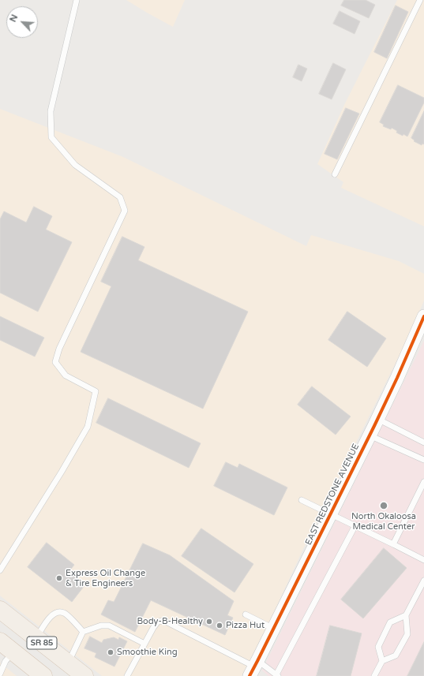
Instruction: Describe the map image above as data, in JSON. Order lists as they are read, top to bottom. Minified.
{"streets":{"main road":["SR 85"],"street":["EAST REDSTONE AVENUE"]},"places":["North Okaloosa Medical Center","Express Oil Change & Tire Engineers","Body-B-Healthy","Pizza Hut","Smoothie King"],"north":"top left"}
